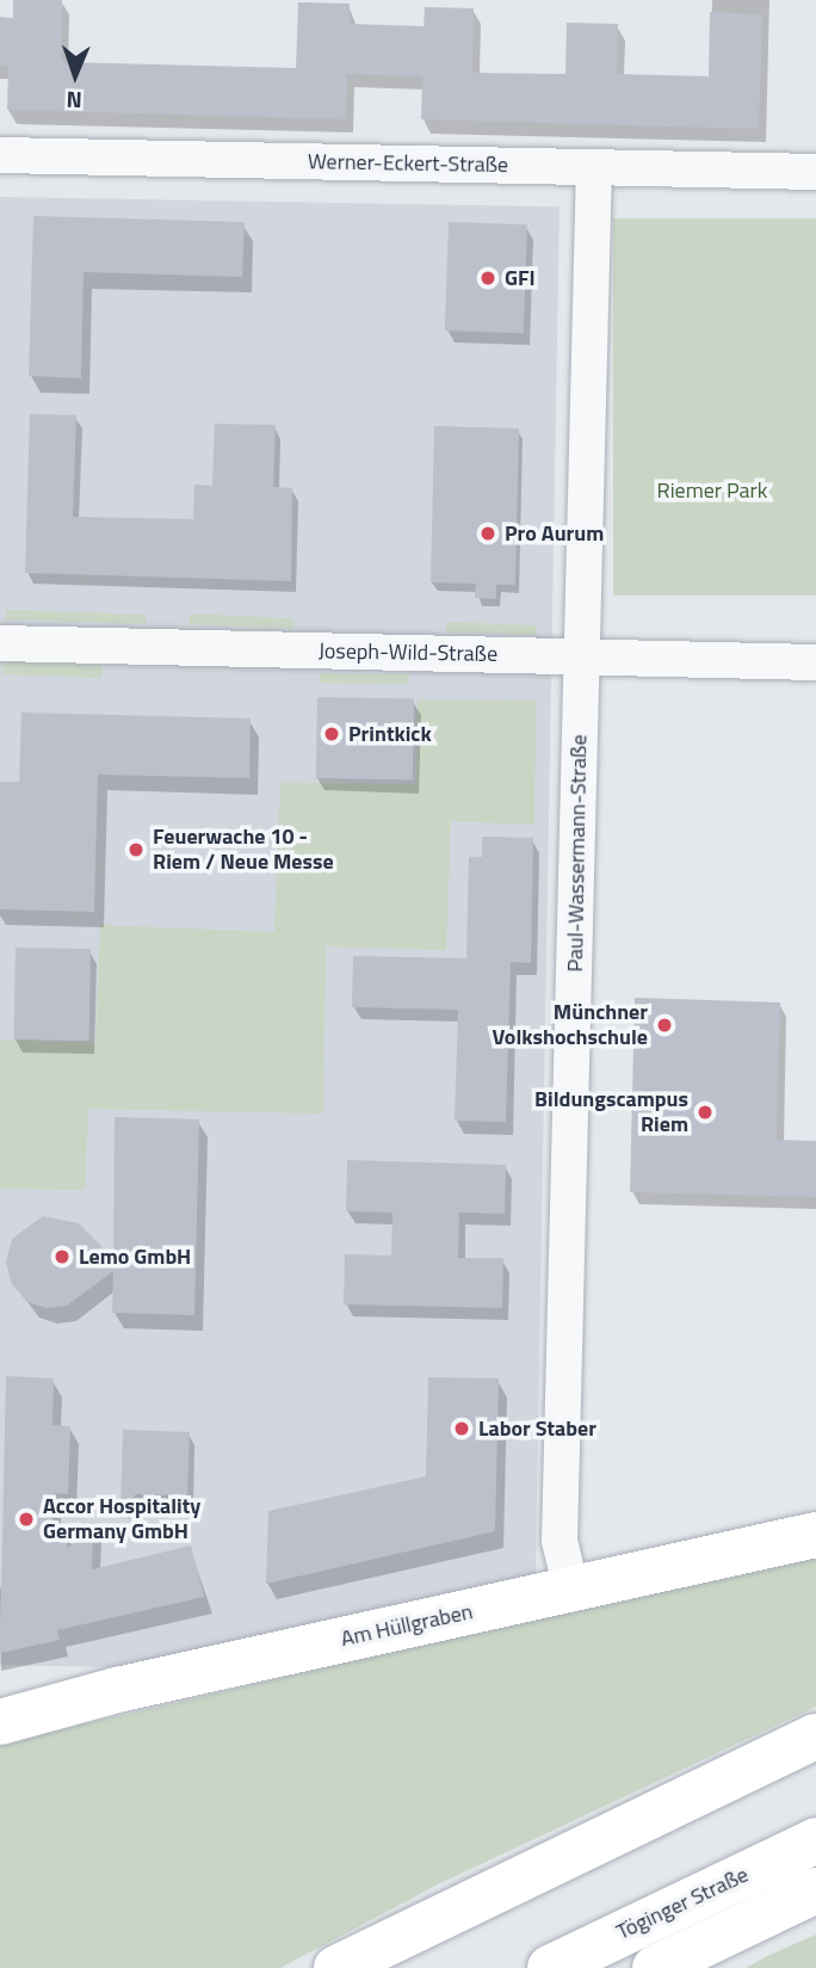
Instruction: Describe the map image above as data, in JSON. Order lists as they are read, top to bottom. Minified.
{"streets":{"main road":["Am Hüllgraben","Töginger Straße"],"street":["Werner-Eckert-Straße","Joseph-Wild-Straße","Paul-Wassermann-Straße"]},"crossings":[["Werner-Eckert-Straße","Paul-Wassermann-Straße"],["Joseph-Wild-Straße","Paul-Wassermann-Straße"],["Paul-Wassermann-Straße","Am Hüllgraben"]],"parks":["Riemer Park"],"places":["GFI","Pro Aurum","Printkick","Feuerwache 10 - Riem / Neue Messe","Münchner Volkshochschule","Bildungscampus Riem","Lemo GmbH","Labor Staber","Accor Hospitality Germany GmbH"],"north":"bottom"}
